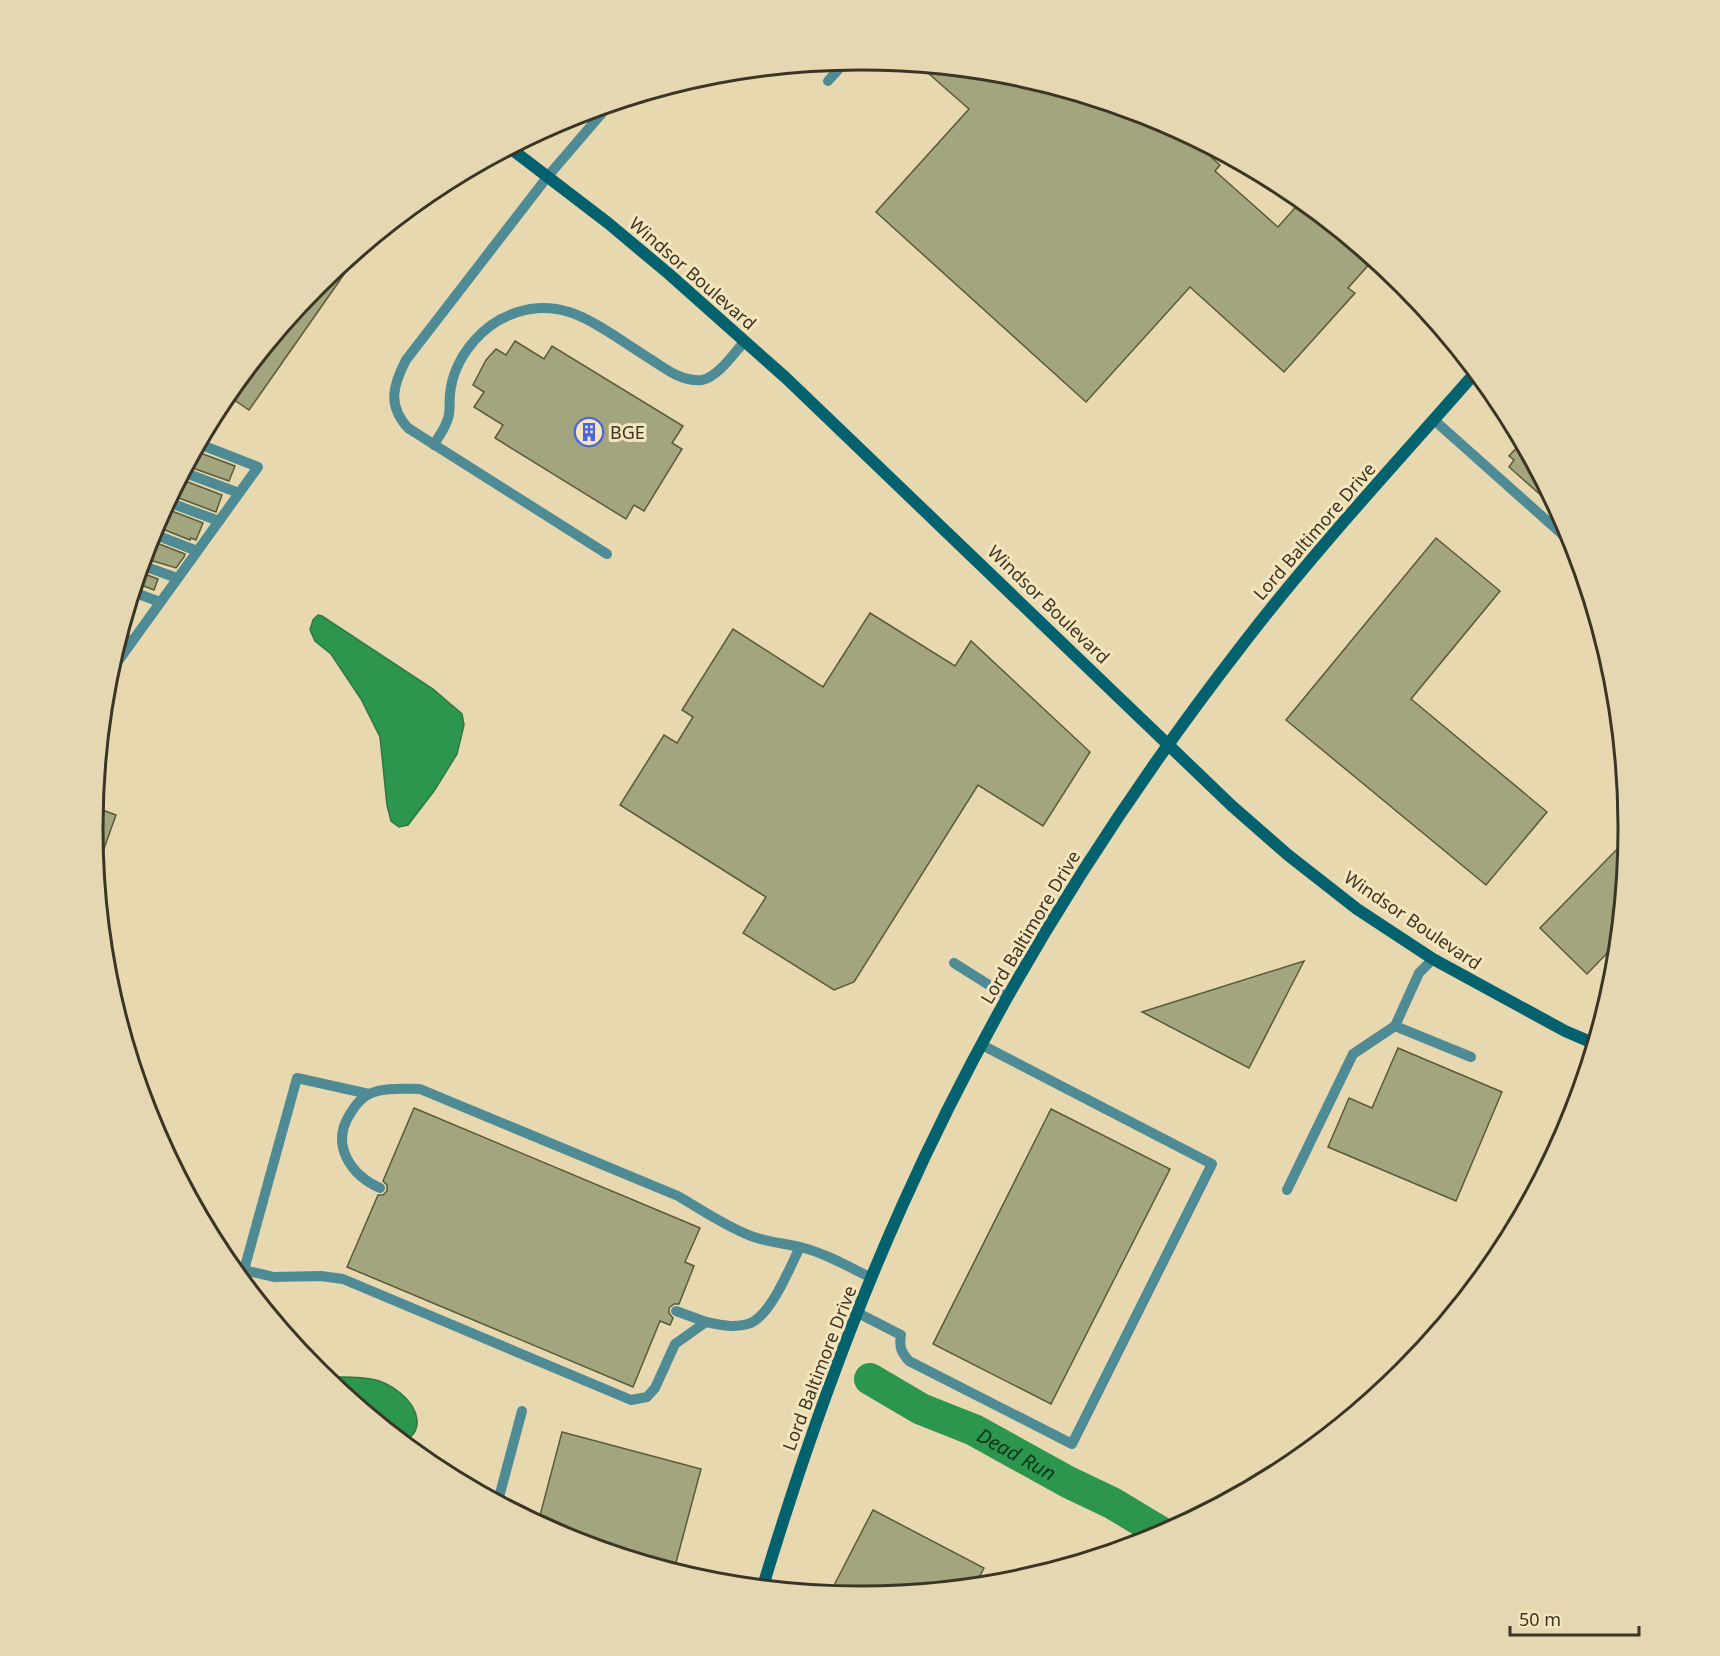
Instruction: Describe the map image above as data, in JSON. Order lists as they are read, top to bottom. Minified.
{"streets":{"main road":["Windsor Boulevard","Lord Baltimore Drive"]},"crossings":[["Windsor Boulevard","Lord Baltimore Drive"]],"water":["Dead Run"],"places":{"building":["BGE"]},"scale_bar":"50 m"}
